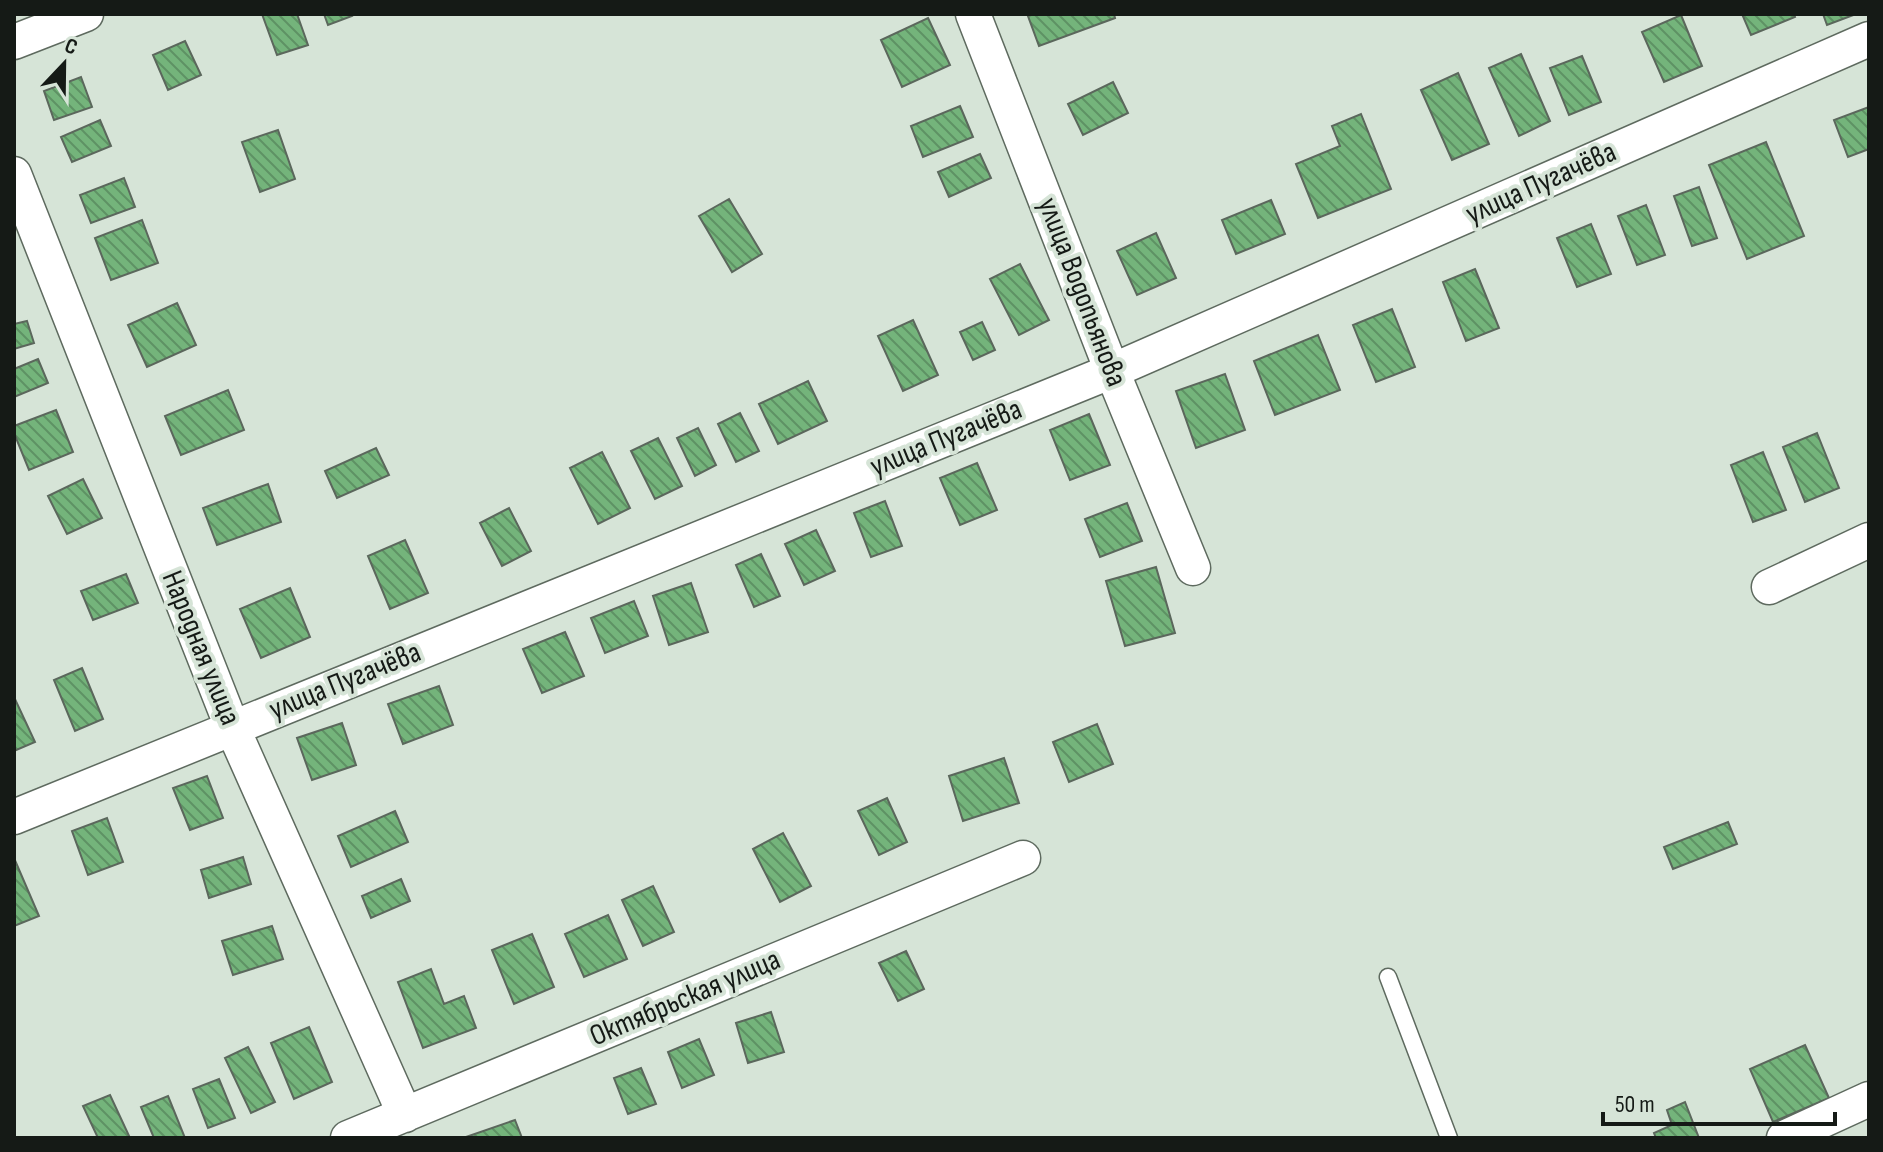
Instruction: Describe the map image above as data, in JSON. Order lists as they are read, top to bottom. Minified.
{"streets":{"street":["улица Пугачёва","улица Водопьянова","Народная улица","Октябрьская улица"]},"crossings":[["улица Пугачёва","улица Водопьянова"],["улица Пугачёва","Народная улица"],["Народная улица","Октябрьская улица"]],"scale_bar":"50 m","north":"top"}
